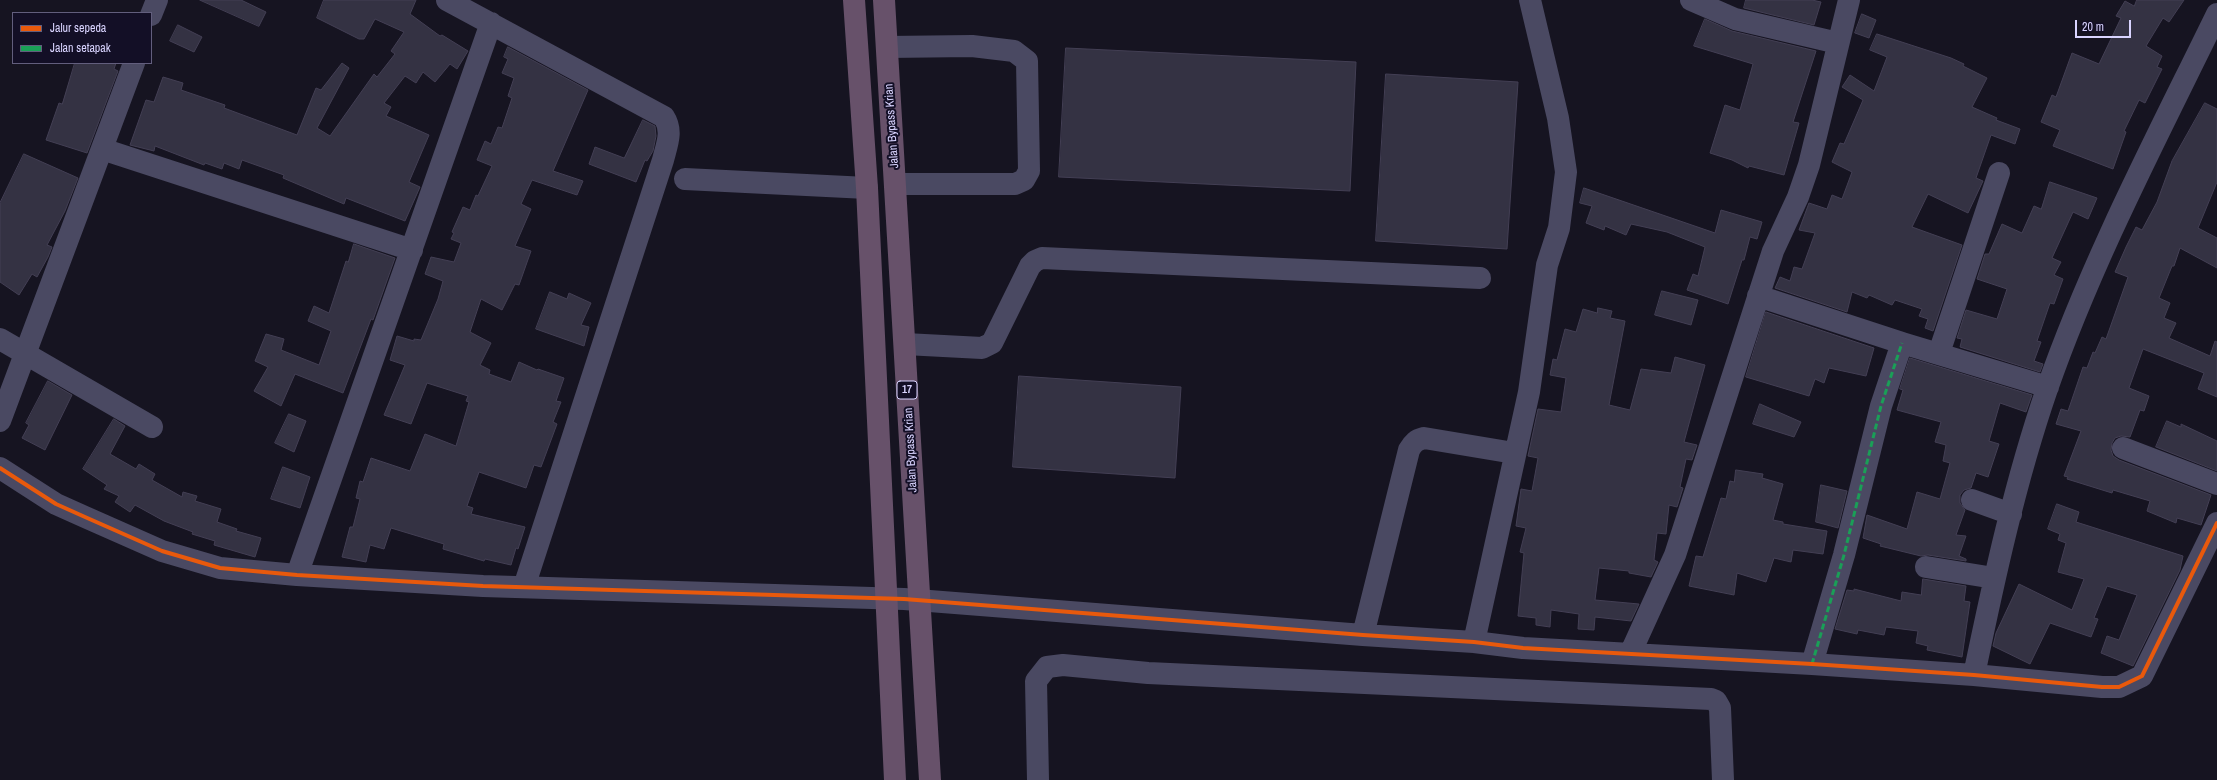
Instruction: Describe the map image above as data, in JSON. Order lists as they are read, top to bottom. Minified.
{"streets":{"highway":["Jalan Bypass Krian","17"]},"legend":["Jalur sepeda","Jalan setapak"],"scale_bar":"20 m"}
